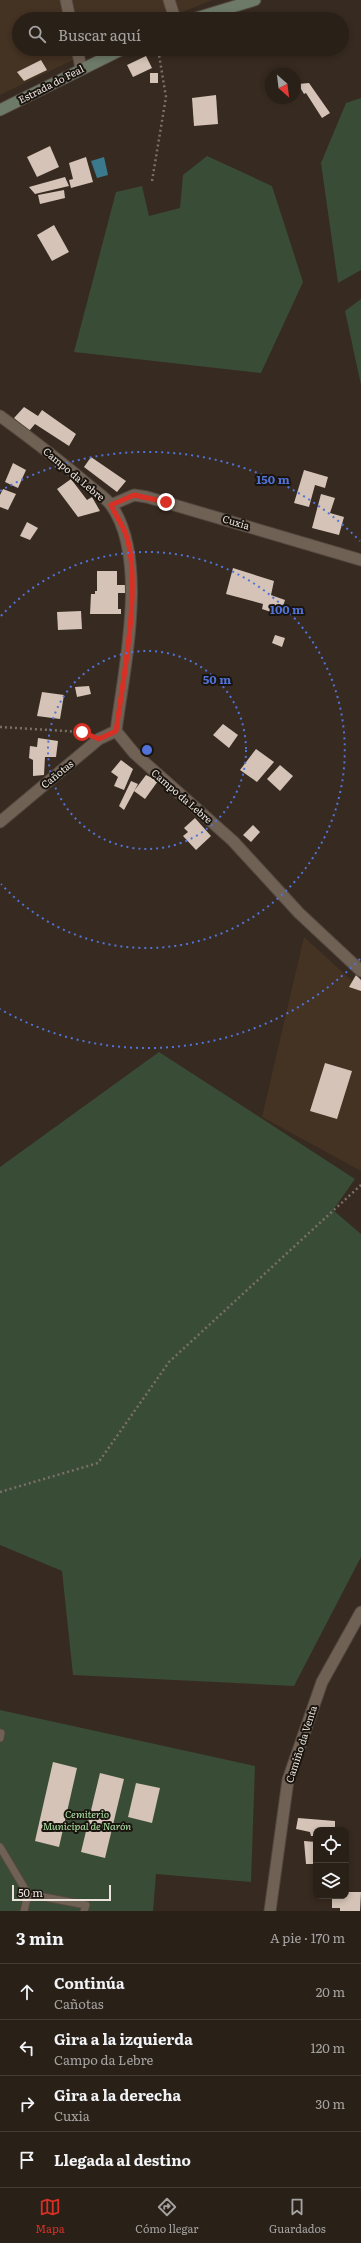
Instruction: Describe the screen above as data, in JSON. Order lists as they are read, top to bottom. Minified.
{"streets":{"main road":["Estrada do Feal"],"street":["Campo da Lebre","Cuxia","Cañotas","Camiño da Venta"]},"crossings":[["Campo da Lebre","Cuxia"],["Campo da Lebre","Cañotas"]],"parks":["Cemiterio Municipal de Narón"],"scale_bar":"50 m","north":"bottom right","page":{"search":"Buscar aquí","scale":"50 m","heading":["3 min","A pie · 170 m"],"list":[["Continúa","Cañotas","20 m"],["Gira a la izquierda","Campo da Lebre","120 m"],["Gira a la derecha","Cuxia","30 m"],"Llegada al destino"],"nav":["Mapa","Cómo llegar","Guardados"]},"rings":["150 m","100 m","50 m"]}
